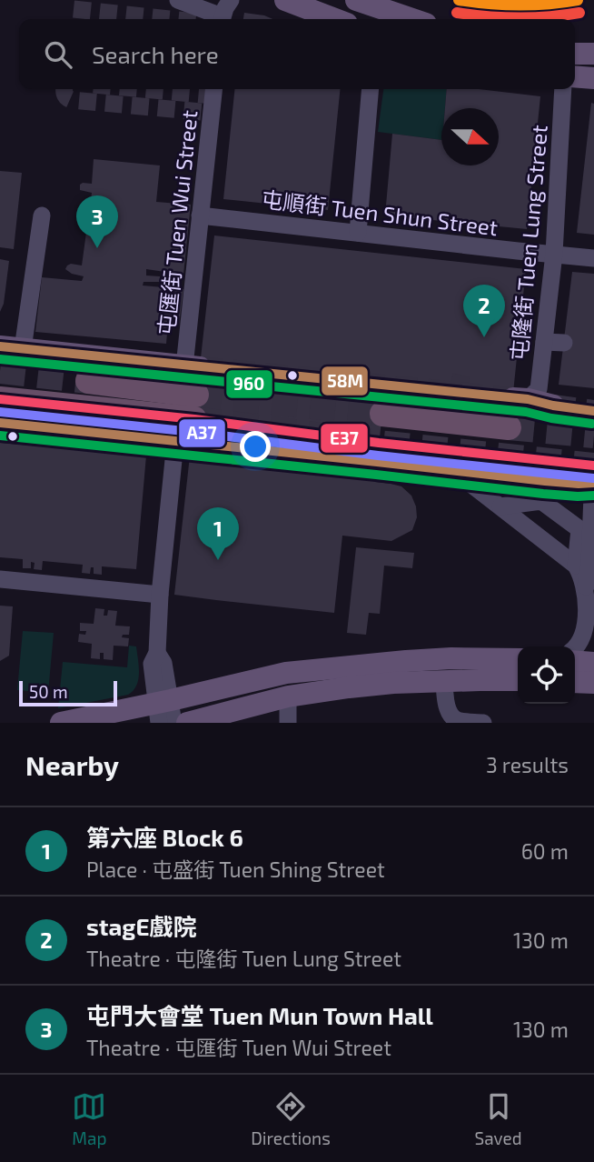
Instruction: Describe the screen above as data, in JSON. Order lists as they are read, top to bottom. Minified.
{"streets":{"street":["屯順街 Tuen Shun Street","屯匯街 Tuen Wui Street","屯隆街 Tuen Lung Street"]},"crossings":[["屯順街 Tuen Shun Street","屯匯街 Tuen Wui Street"],["屯順街 Tuen Shun Street","屯隆街 Tuen Lung Street"]],"lines":["transit line 58M","transit line 960","transit line E37","transit line A37"],"scale_bar":"50 m","north":"right","page":{"search":"Search here","pins":["3","2","1"],"scale":"50 m","heading":["Nearby","3 results"],"list":[{"mark":"1","name":"第六座 Block 6","note":"Place · 屯盛街 Tuen Shing Street","value":"60 m"},{"mark":"2","name":"stagE戲院","note":"Theatre · 屯隆街 Tuen Lung Street","value":"130 m"},{"mark":"3","name":"屯門大會堂 Tuen Mun Town Hall","note":"Theatre · 屯匯街 Tuen Wui Street","value":"130 m"}],"nav":["Map","Directions","Saved"]}}
